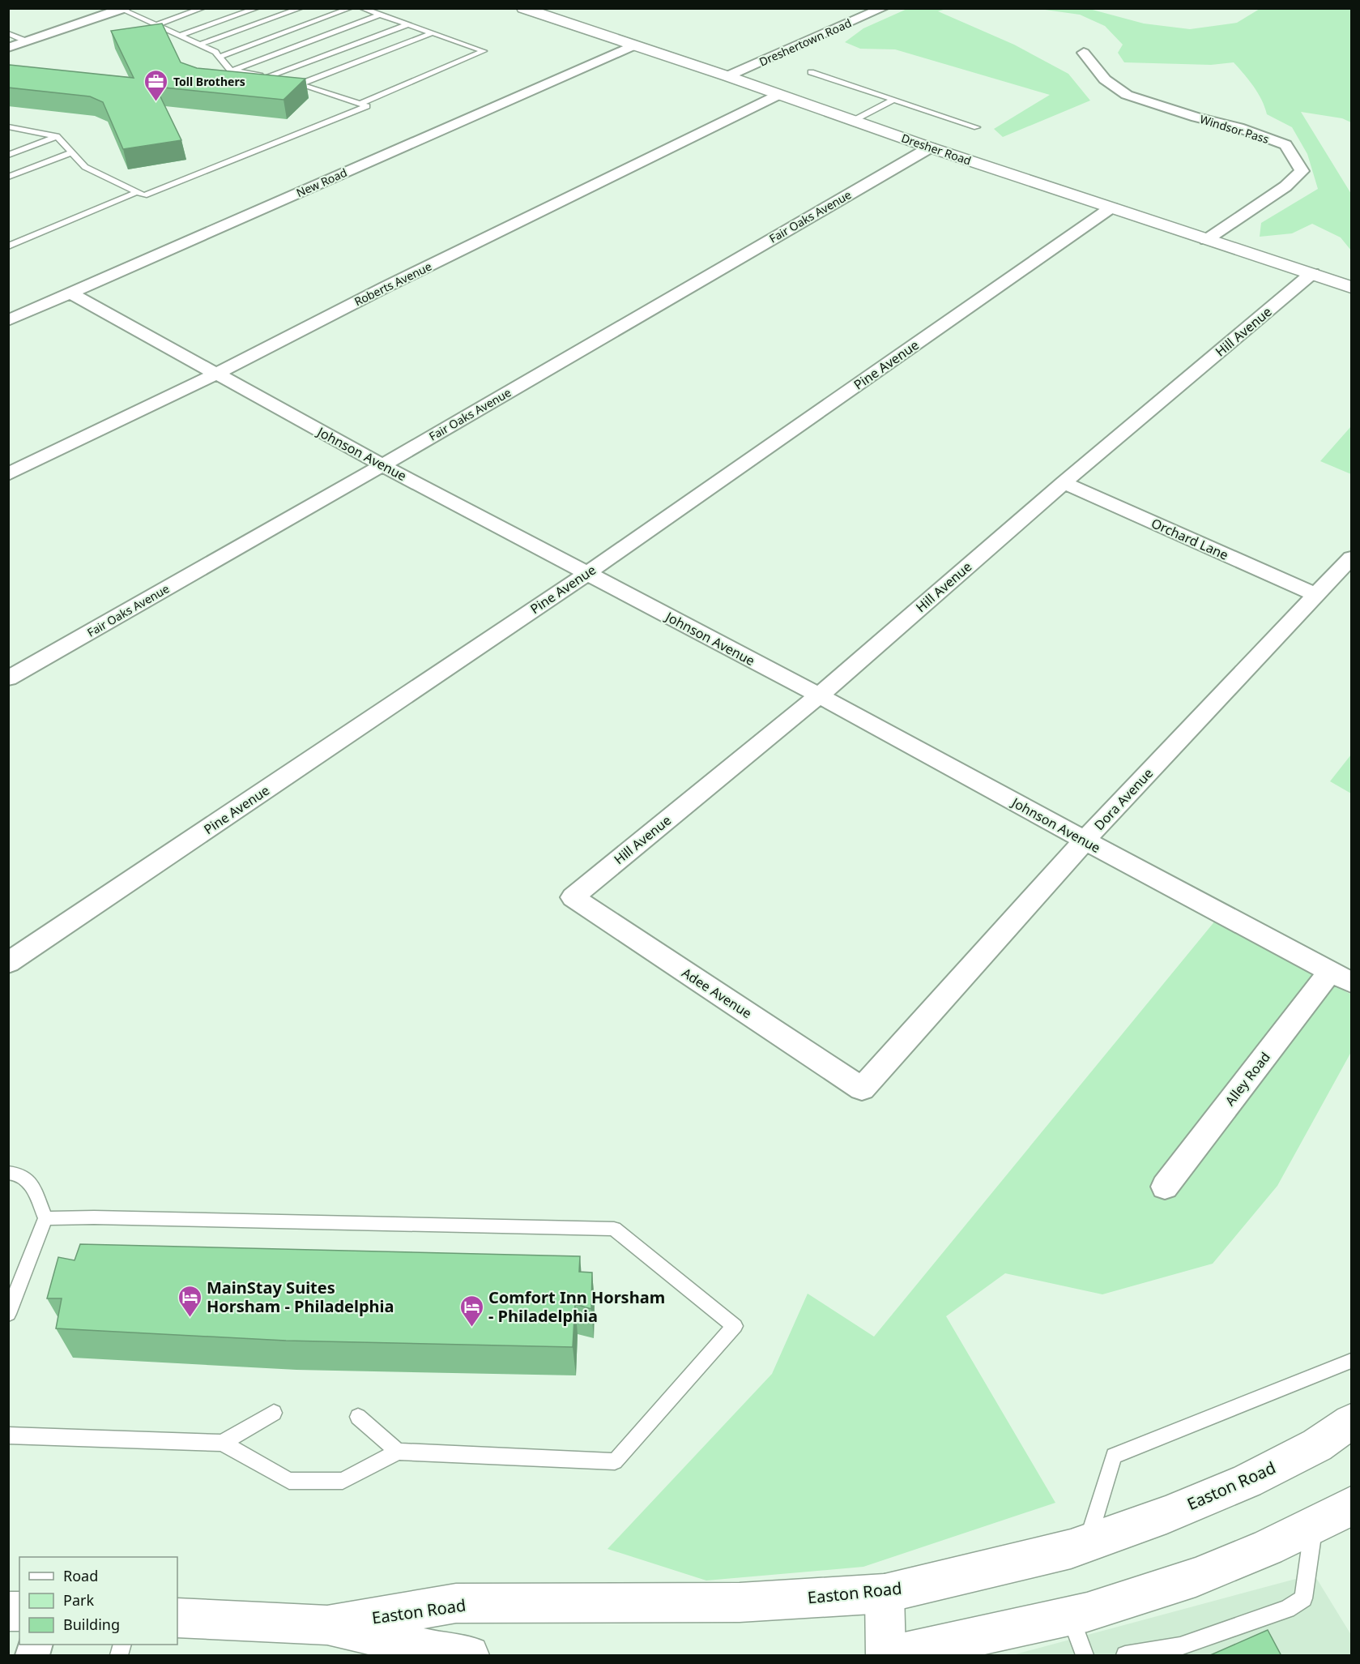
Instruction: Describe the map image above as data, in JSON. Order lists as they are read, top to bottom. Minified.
{"streets":{"main road":["Dresher Road","Easton Road"],"street":["Dreshertown Road","Windsor Pass","New Road","Fair Oaks Avenue","Roberts Avenue","Hill Avenue","Pine Avenue","Johnson Avenue","Orchard Lane","Dora Avenue","Adee Avenue","Alley Road"]},"crossings":[["Dreshertown Road","Dresher Road"],["Windsor Pass","Dresher Road"],["Dresher Road","New Road"],["Dresher Road","Fair Oaks Avenue"],["Dresher Road","Roberts Avenue"],["Dresher Road","Hill Avenue"],["Dresher Road","Pine Avenue"],["New Road","Johnson Avenue"],["Fair Oaks Avenue","Johnson Avenue"],["Roberts Avenue","Johnson Avenue"],["Hill Avenue","Johnson Avenue"],["Hill Avenue","Orchard Lane"],["Hill Avenue","Adee Avenue"],["Pine Avenue","Johnson Avenue"],["Johnson Avenue","Dora Avenue"],["Johnson Avenue","Alley Road"],["Orchard Lane","Dora Avenue"],["Dora Avenue","Adee Avenue"]],"places":{"office":["Toll Brothers"],"hotel":["MainStay Suites Horsham - Philadelphia","Comfort Inn Horsham - Philadelphia"]},"legend":["Road","Park","Building"]}
